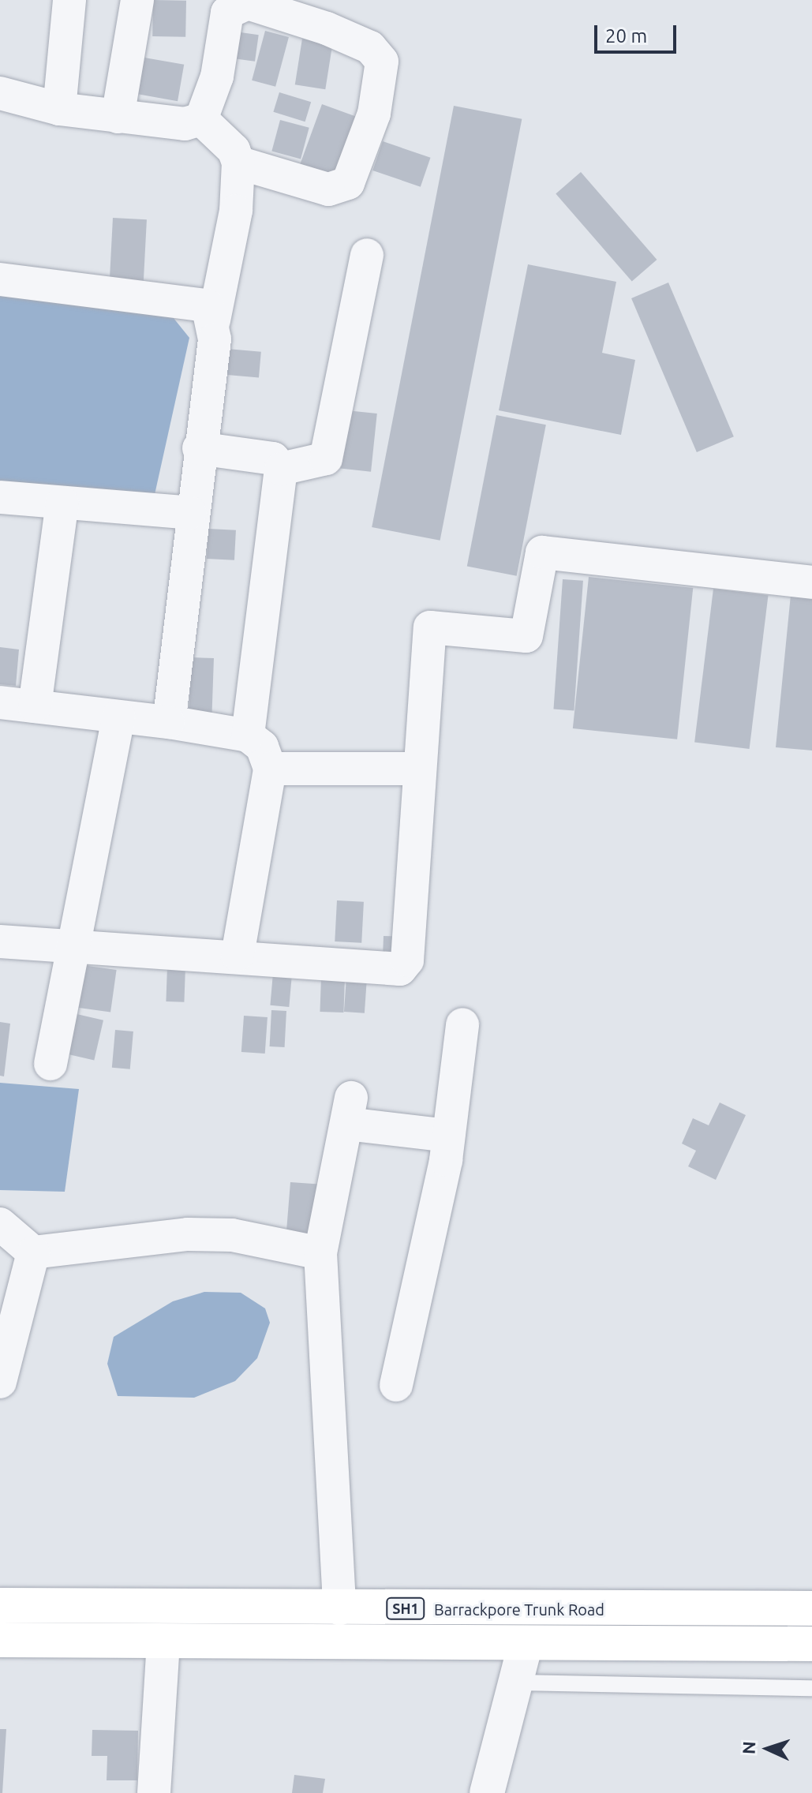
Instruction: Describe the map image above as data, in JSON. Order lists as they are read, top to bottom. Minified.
{"streets":{"main road":["SH1","Barrackpore Trunk Road"]},"scale_bar":"20 m","north":"left"}
